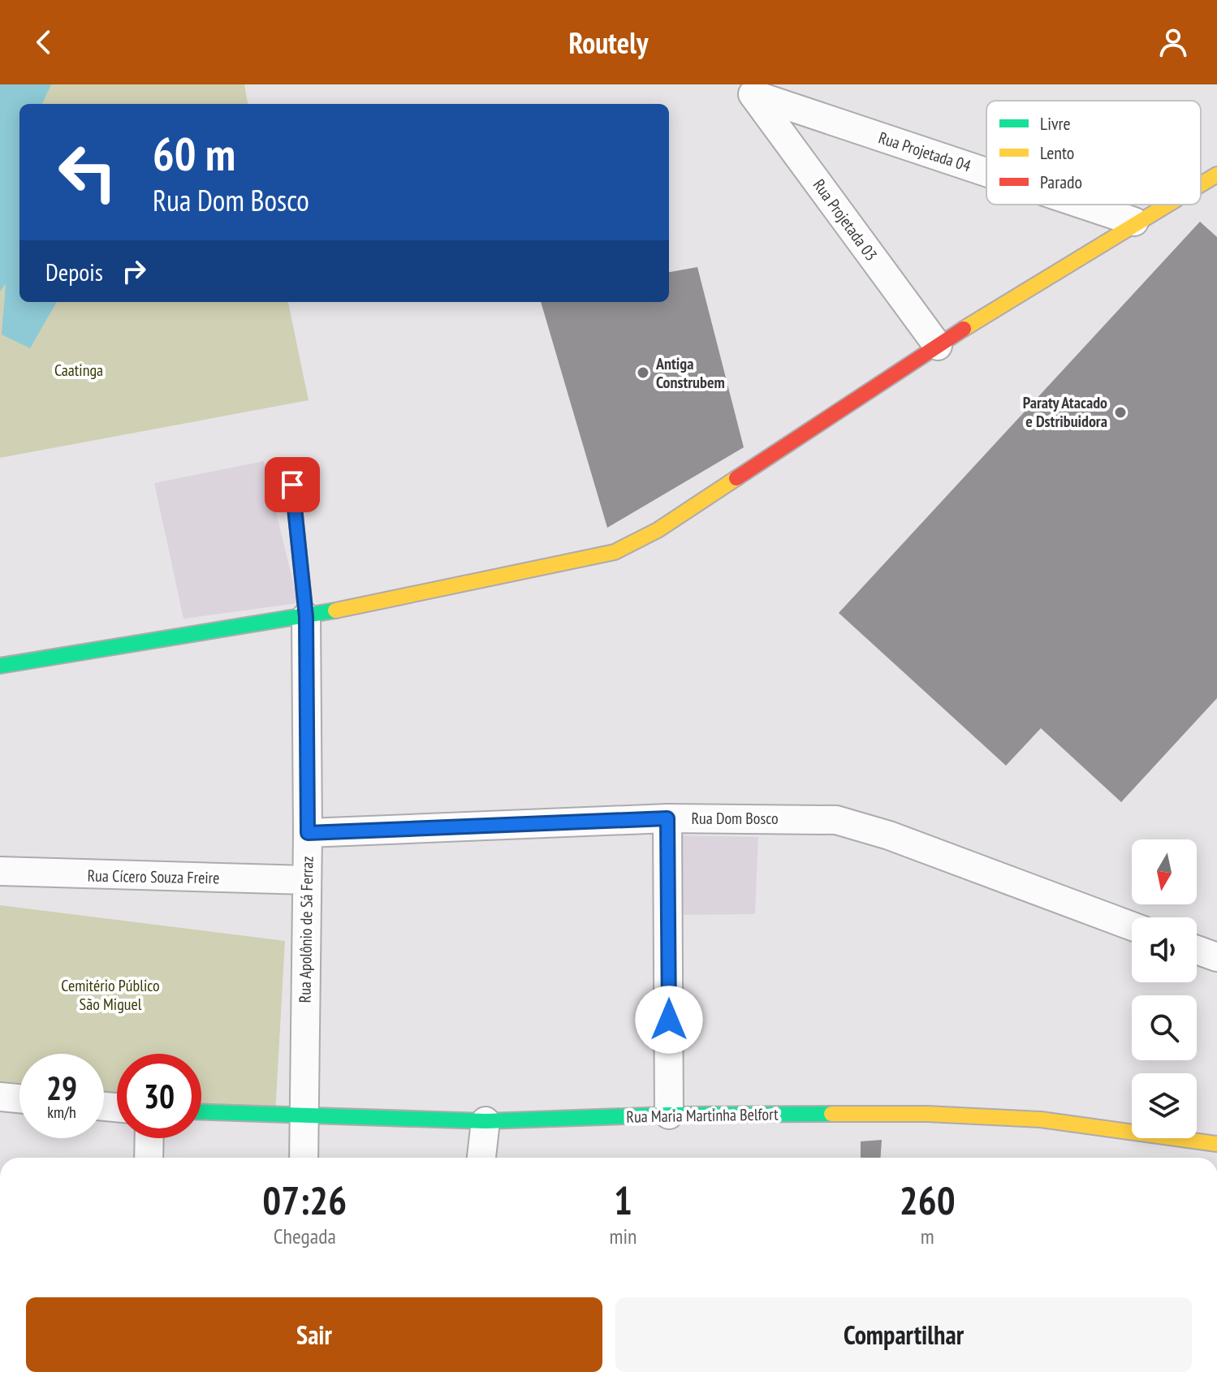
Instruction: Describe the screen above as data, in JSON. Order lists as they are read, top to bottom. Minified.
{"streets":{"street":["Rua Projetada 04","Rua Projetada 03","Rua Dom Bosco","Rua Cícero Souza Freire","Rua Apolônio de Sá Ferraz","Rua Maria Martinha Belfort"]},"crossings":[["Rua Projetada 04","Rua Projetada 03"],["Rua Dom Bosco","Rua Apolônio de Sá Ferraz"],["Rua Cícero Souza Freire","Rua Apolônio de Sá Ferraz"],["Rua Apolônio de Sá Ferraz","Rua Maria Martinha Belfort"]],"parks":["Caatinga","Cemitério Público São Miguel"],"places":["Antiga Construbem","Paraty Atacado e Dstribuidora"],"legend":["Livre","Lento","Parado"],"north":"bottom","page":{"header":"Routely","turn":["60 m","Rua Dom Bosco"],"then":"Depois","speed":"29 km/h","limit":"30","eta":["07:26","Chegada","1","min","260","m"],"buttons":["Sair","Compartilhar"]}}
